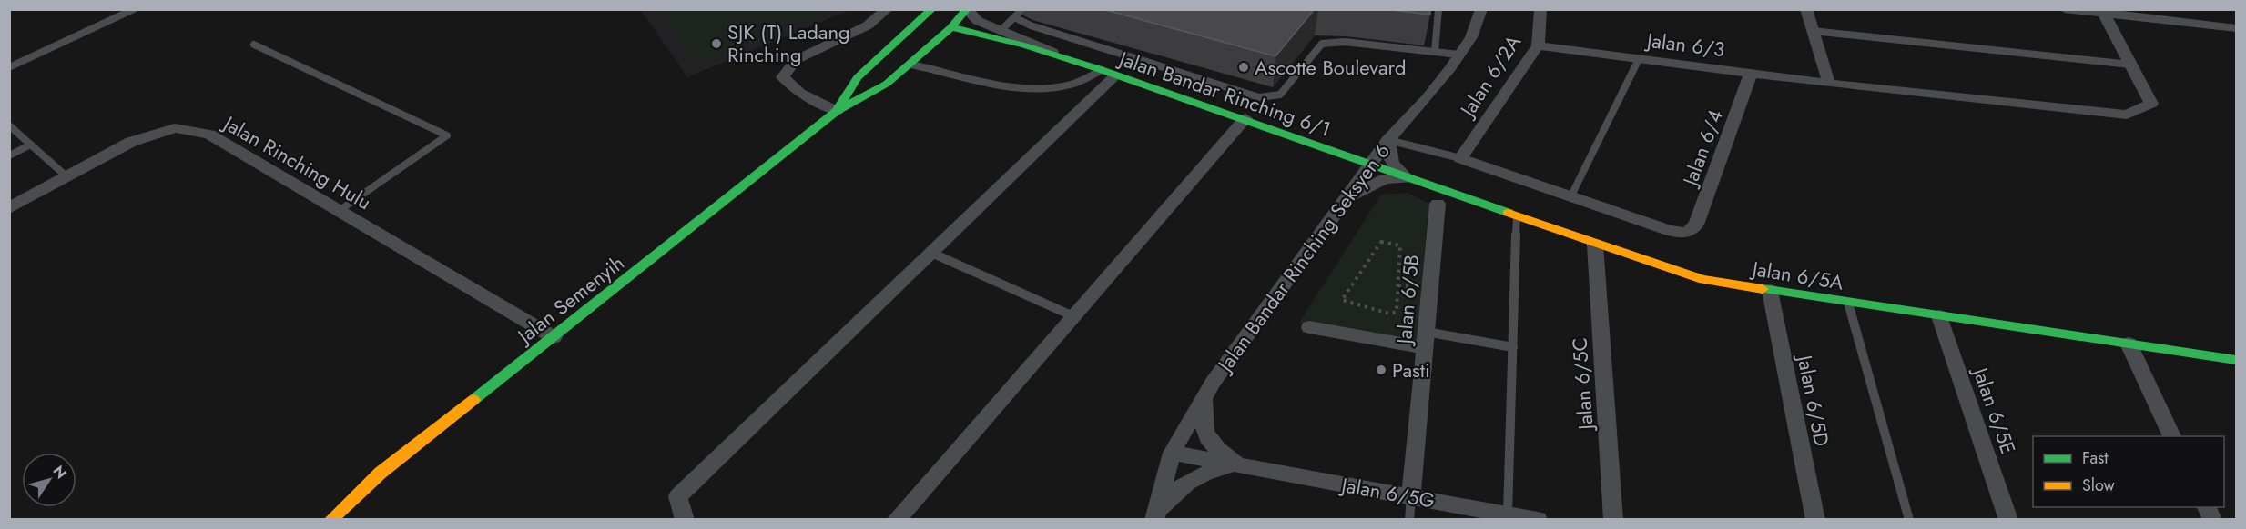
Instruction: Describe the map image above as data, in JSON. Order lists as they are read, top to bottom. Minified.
{"streets":{"street":["Jalan 6/3","Jalan 6/2A","Jalan Bandar Rinching 6/1","Jalan 6/4","Jalan Rinching Hulu","Jalan Bandar Rinching Seksyen 6","Jalan 6/5A","Jalan Semenyih","Jalan 6/5B","Jalan 6/5C","Jalan 6/5D","Jalan 6/5E","Jalan 6/5G"]},"crossings":[["Jalan 6/3","Jalan 6/2A"],["Jalan 6/3","Jalan 6/4"],["Jalan Bandar Rinching 6/1","Jalan Bandar Rinching Seksyen 6"],["Jalan Bandar Rinching 6/1","Jalan 6/5A"],["Jalan Bandar Rinching 6/1","Jalan Semenyih"],["Jalan Rinching Hulu","Jalan Semenyih"],["Jalan Bandar Rinching Seksyen 6","Jalan 6/5A"],["Jalan Bandar Rinching Seksyen 6","Jalan 6/5G"],["Jalan 6/5A","Jalan 6/5C"],["Jalan 6/5A","Jalan 6/5D"],["Jalan 6/5A","Jalan 6/5E"],["Jalan 6/5B","Jalan 6/5G"]],"places":["SJK (T) Ladang Rinching","Ascotte Boulevard","Pasti"],"legend":["Fast","Slow"],"north":"top right"}
